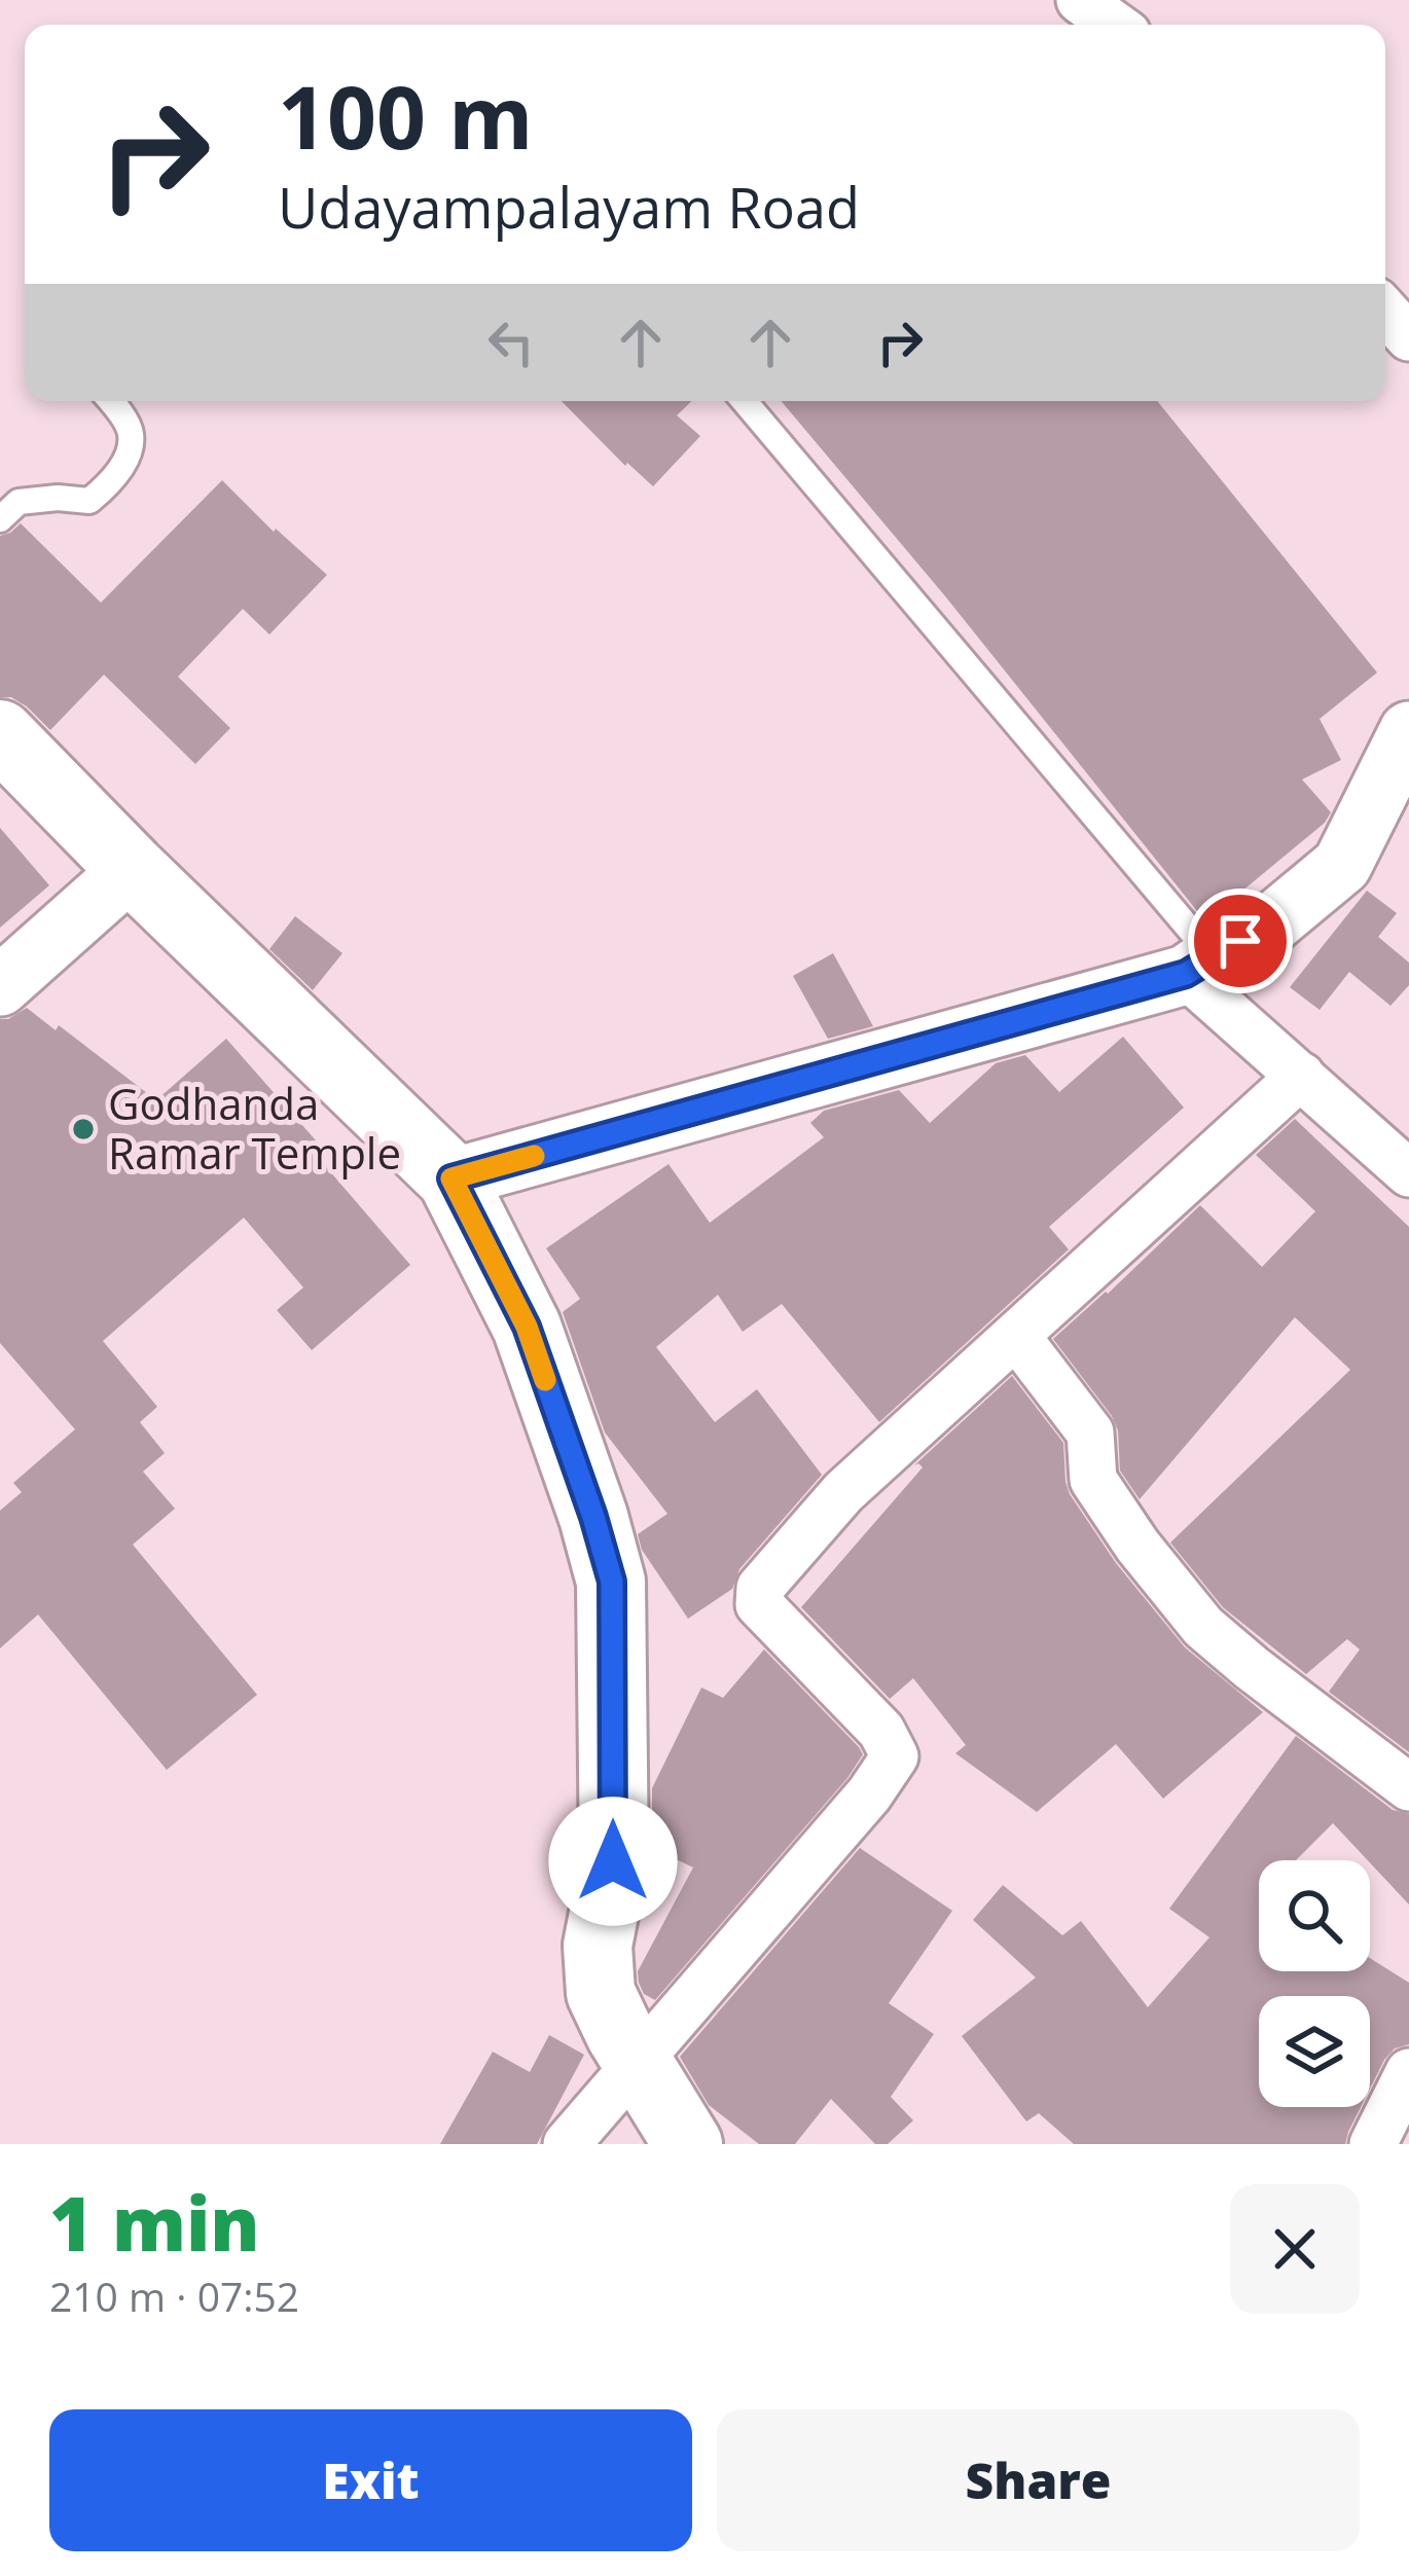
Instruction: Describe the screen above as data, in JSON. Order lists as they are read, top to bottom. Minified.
{"places":["Godhanda Ramar Temple"],"page":{"turn":["100 m","Udayampalayam Road"],"heading":["1 min","210 m · 07:52"],"buttons":["Exit","Share"]}}
